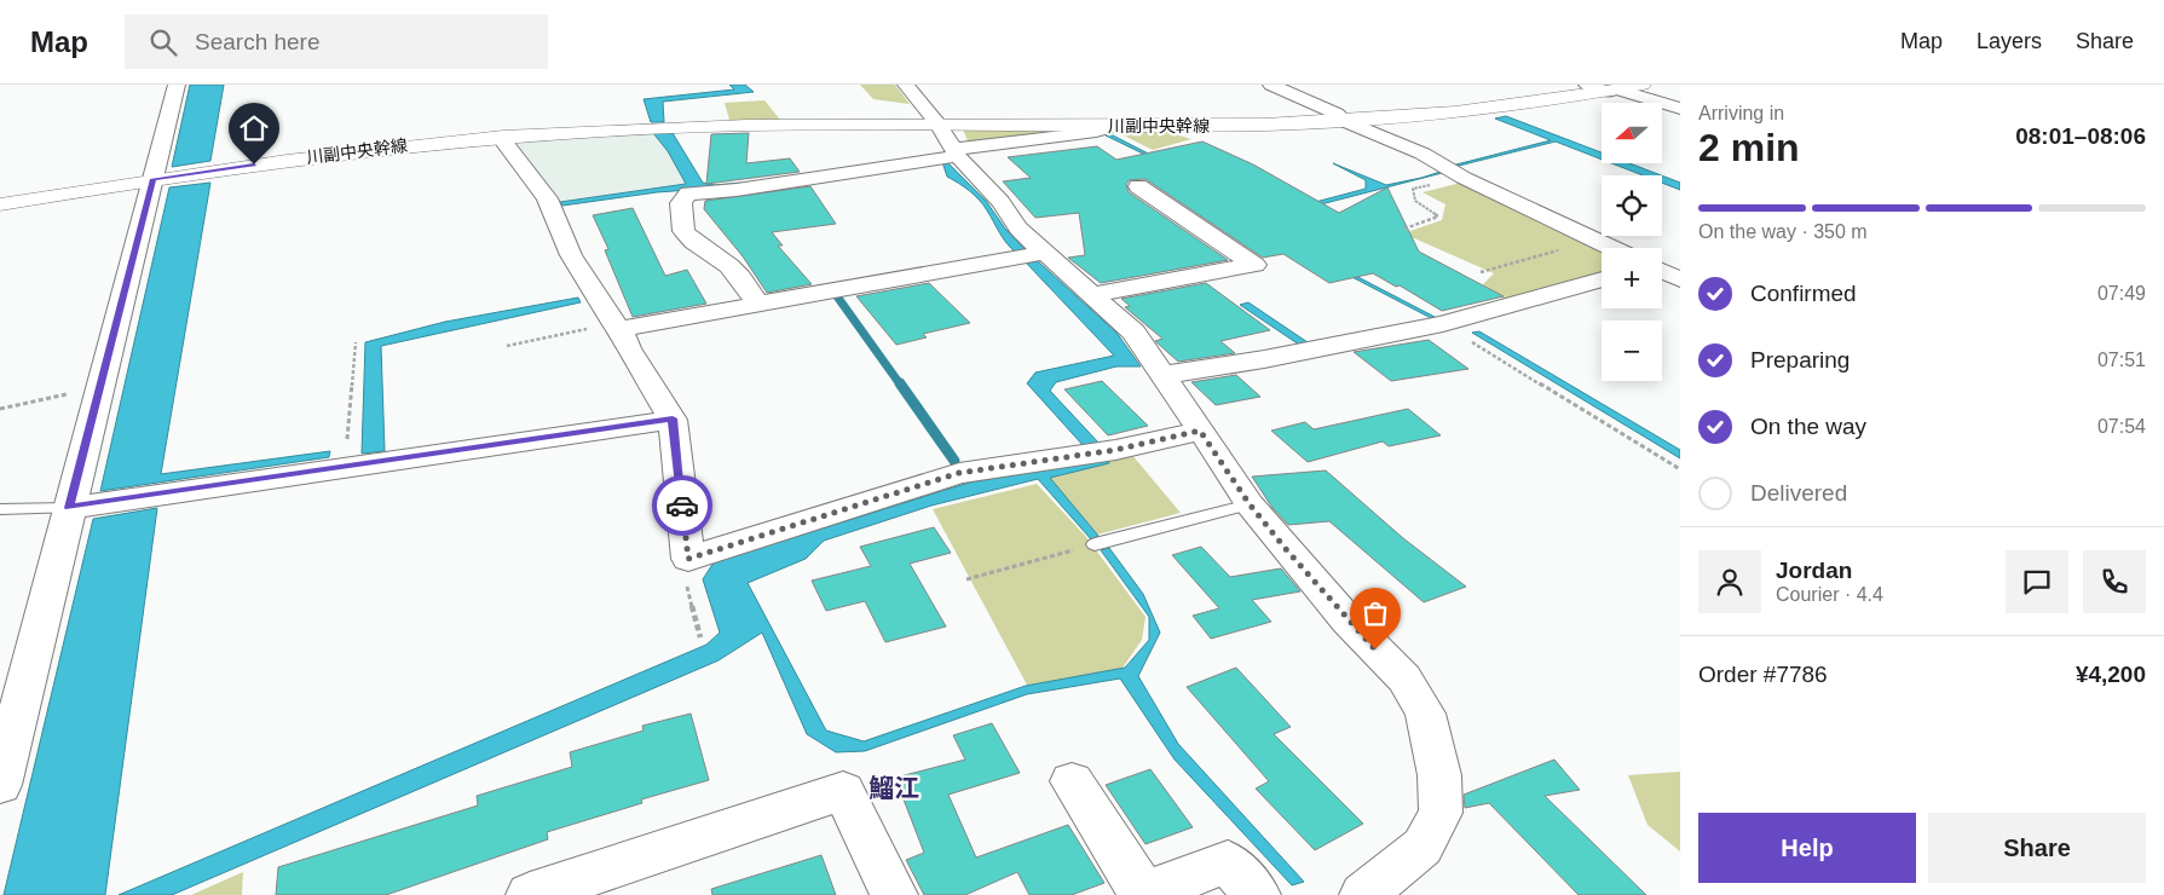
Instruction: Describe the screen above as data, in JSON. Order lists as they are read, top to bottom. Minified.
{"streets":{"street":["川副中央幹線"]},"districts":["鰡江"],"north":"left","page":{"header":"Map","search":"Search here","nav":["Map","Layers","Share"],"heading":["2 min","Arriving in","08:01–08:06"],"panel":["Jordan","Courier · 4.4","Order #7786","¥4,200"],"map_buttons":["+","−"],"bar":"On the way · 350 m","list":[["Confirmed","07:49"],["Preparing","07:51"],["On the way","07:54"],"Delivered"],"buttons":["Help","Share"]}}
